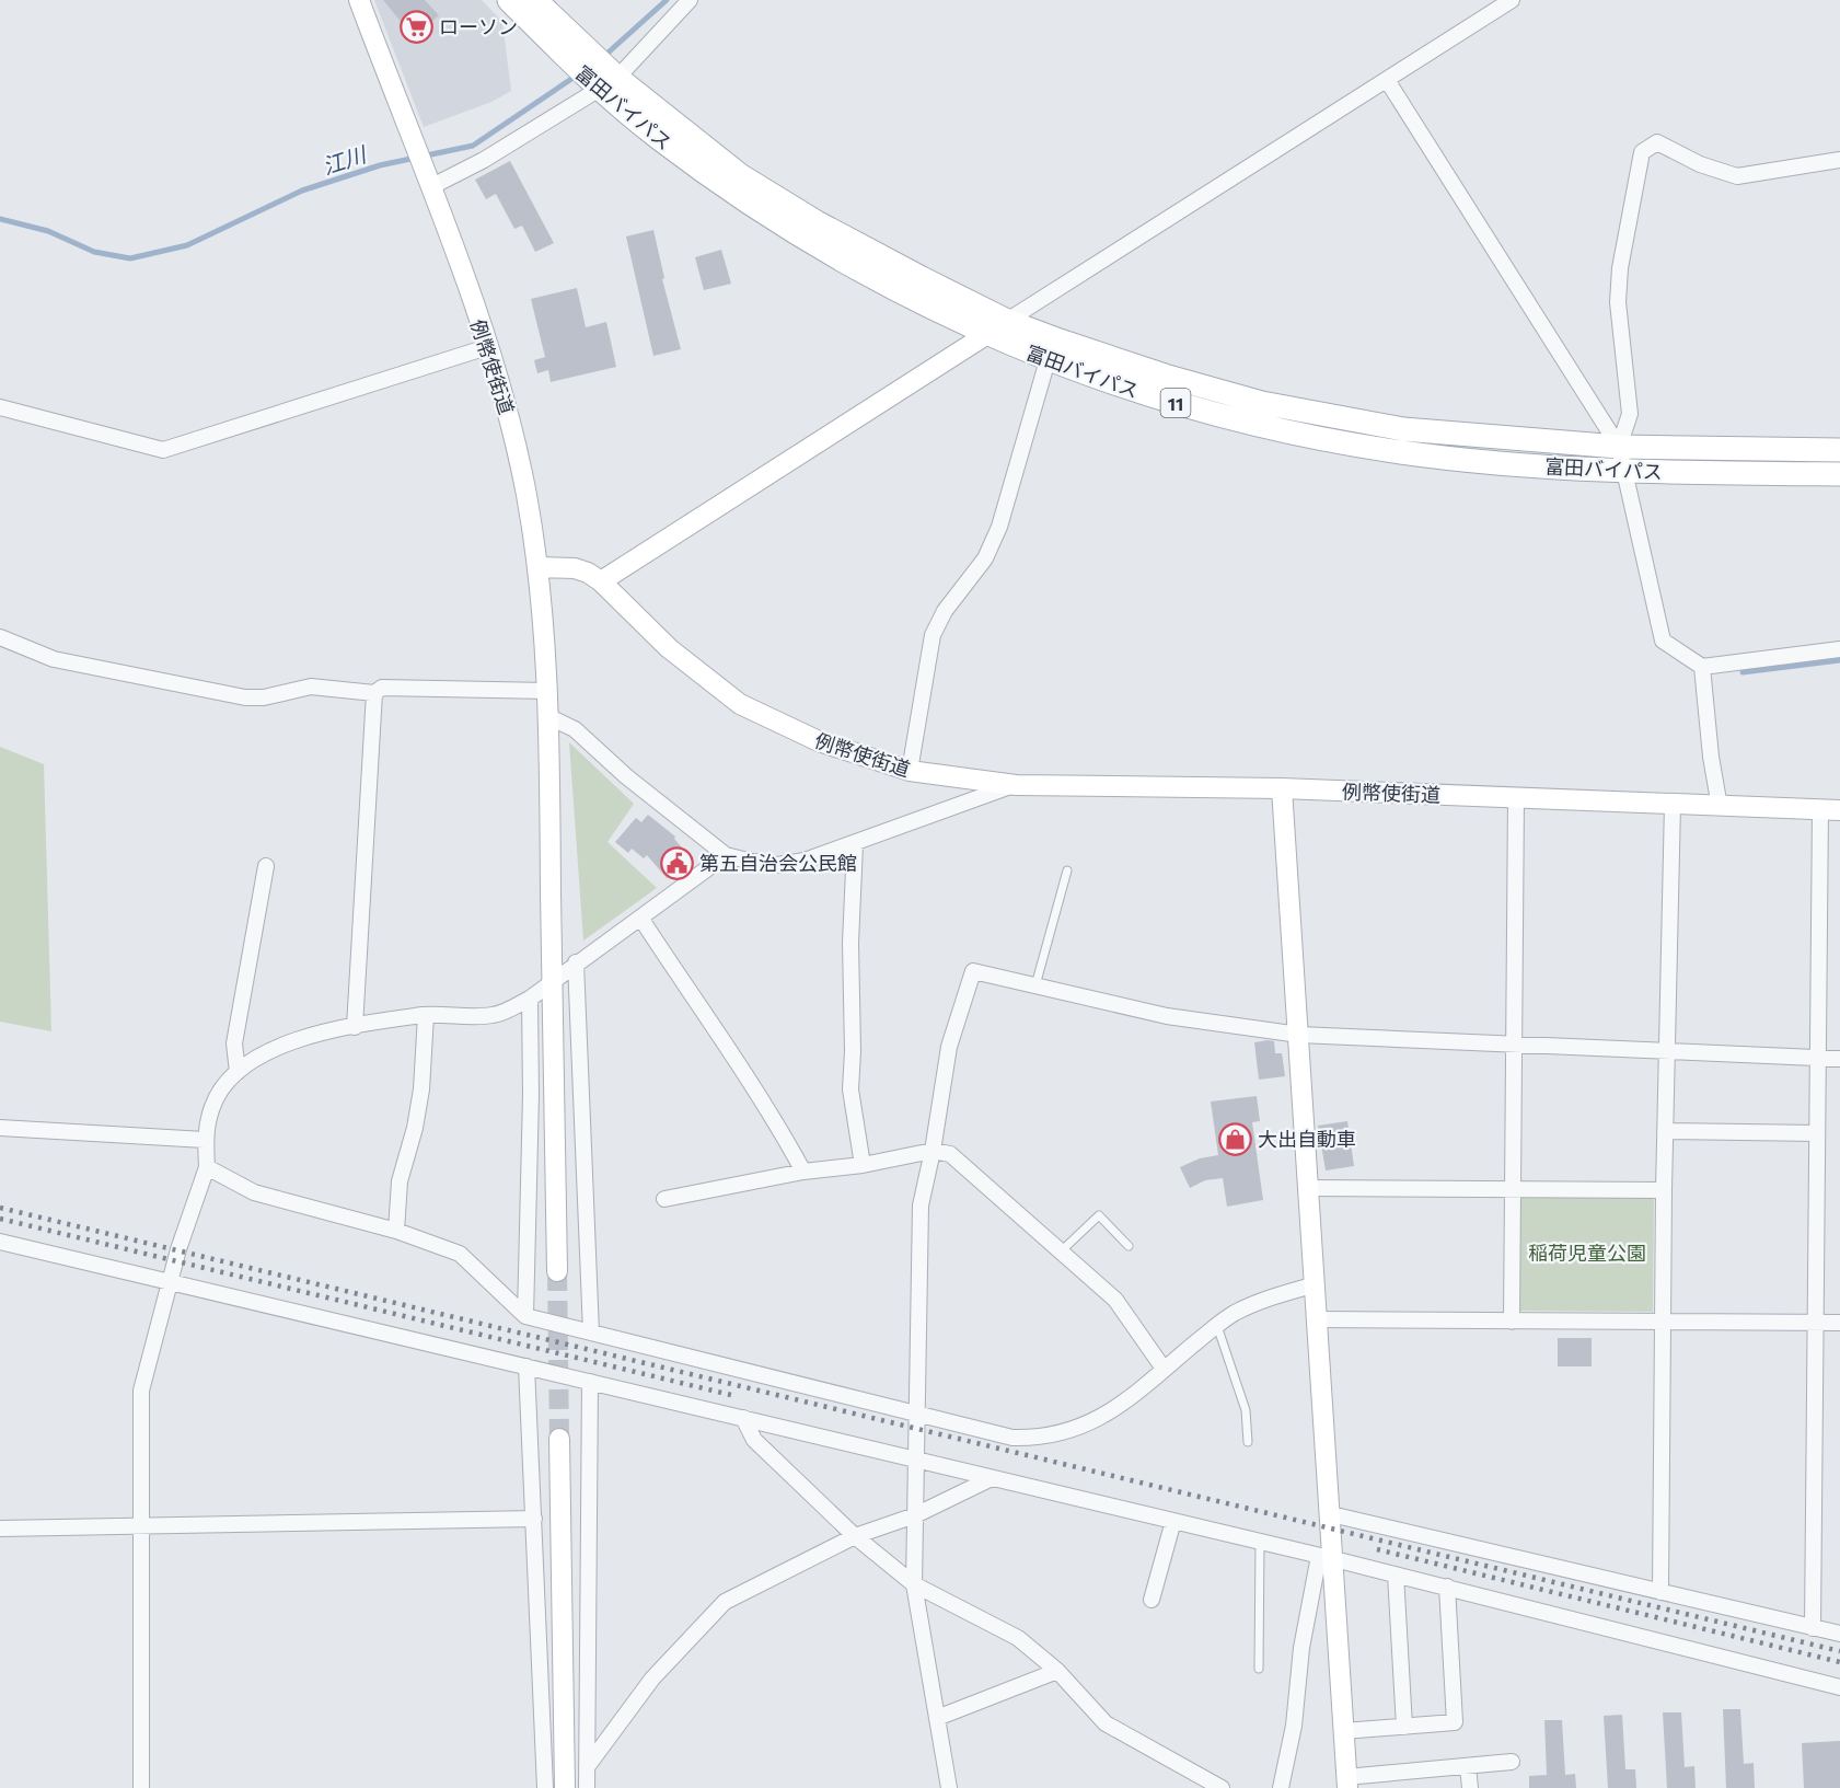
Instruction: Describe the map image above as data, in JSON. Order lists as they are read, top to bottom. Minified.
{"streets":{"main road":["富田バイパス","11"],"street":["例幣使街道"]},"water":["江川"],"parks":["稲荷児童公園"],"places":{"supermarket":["ローソン"],"public building":["第五自治会公民館"],"shop":["大出自動車"]}}
